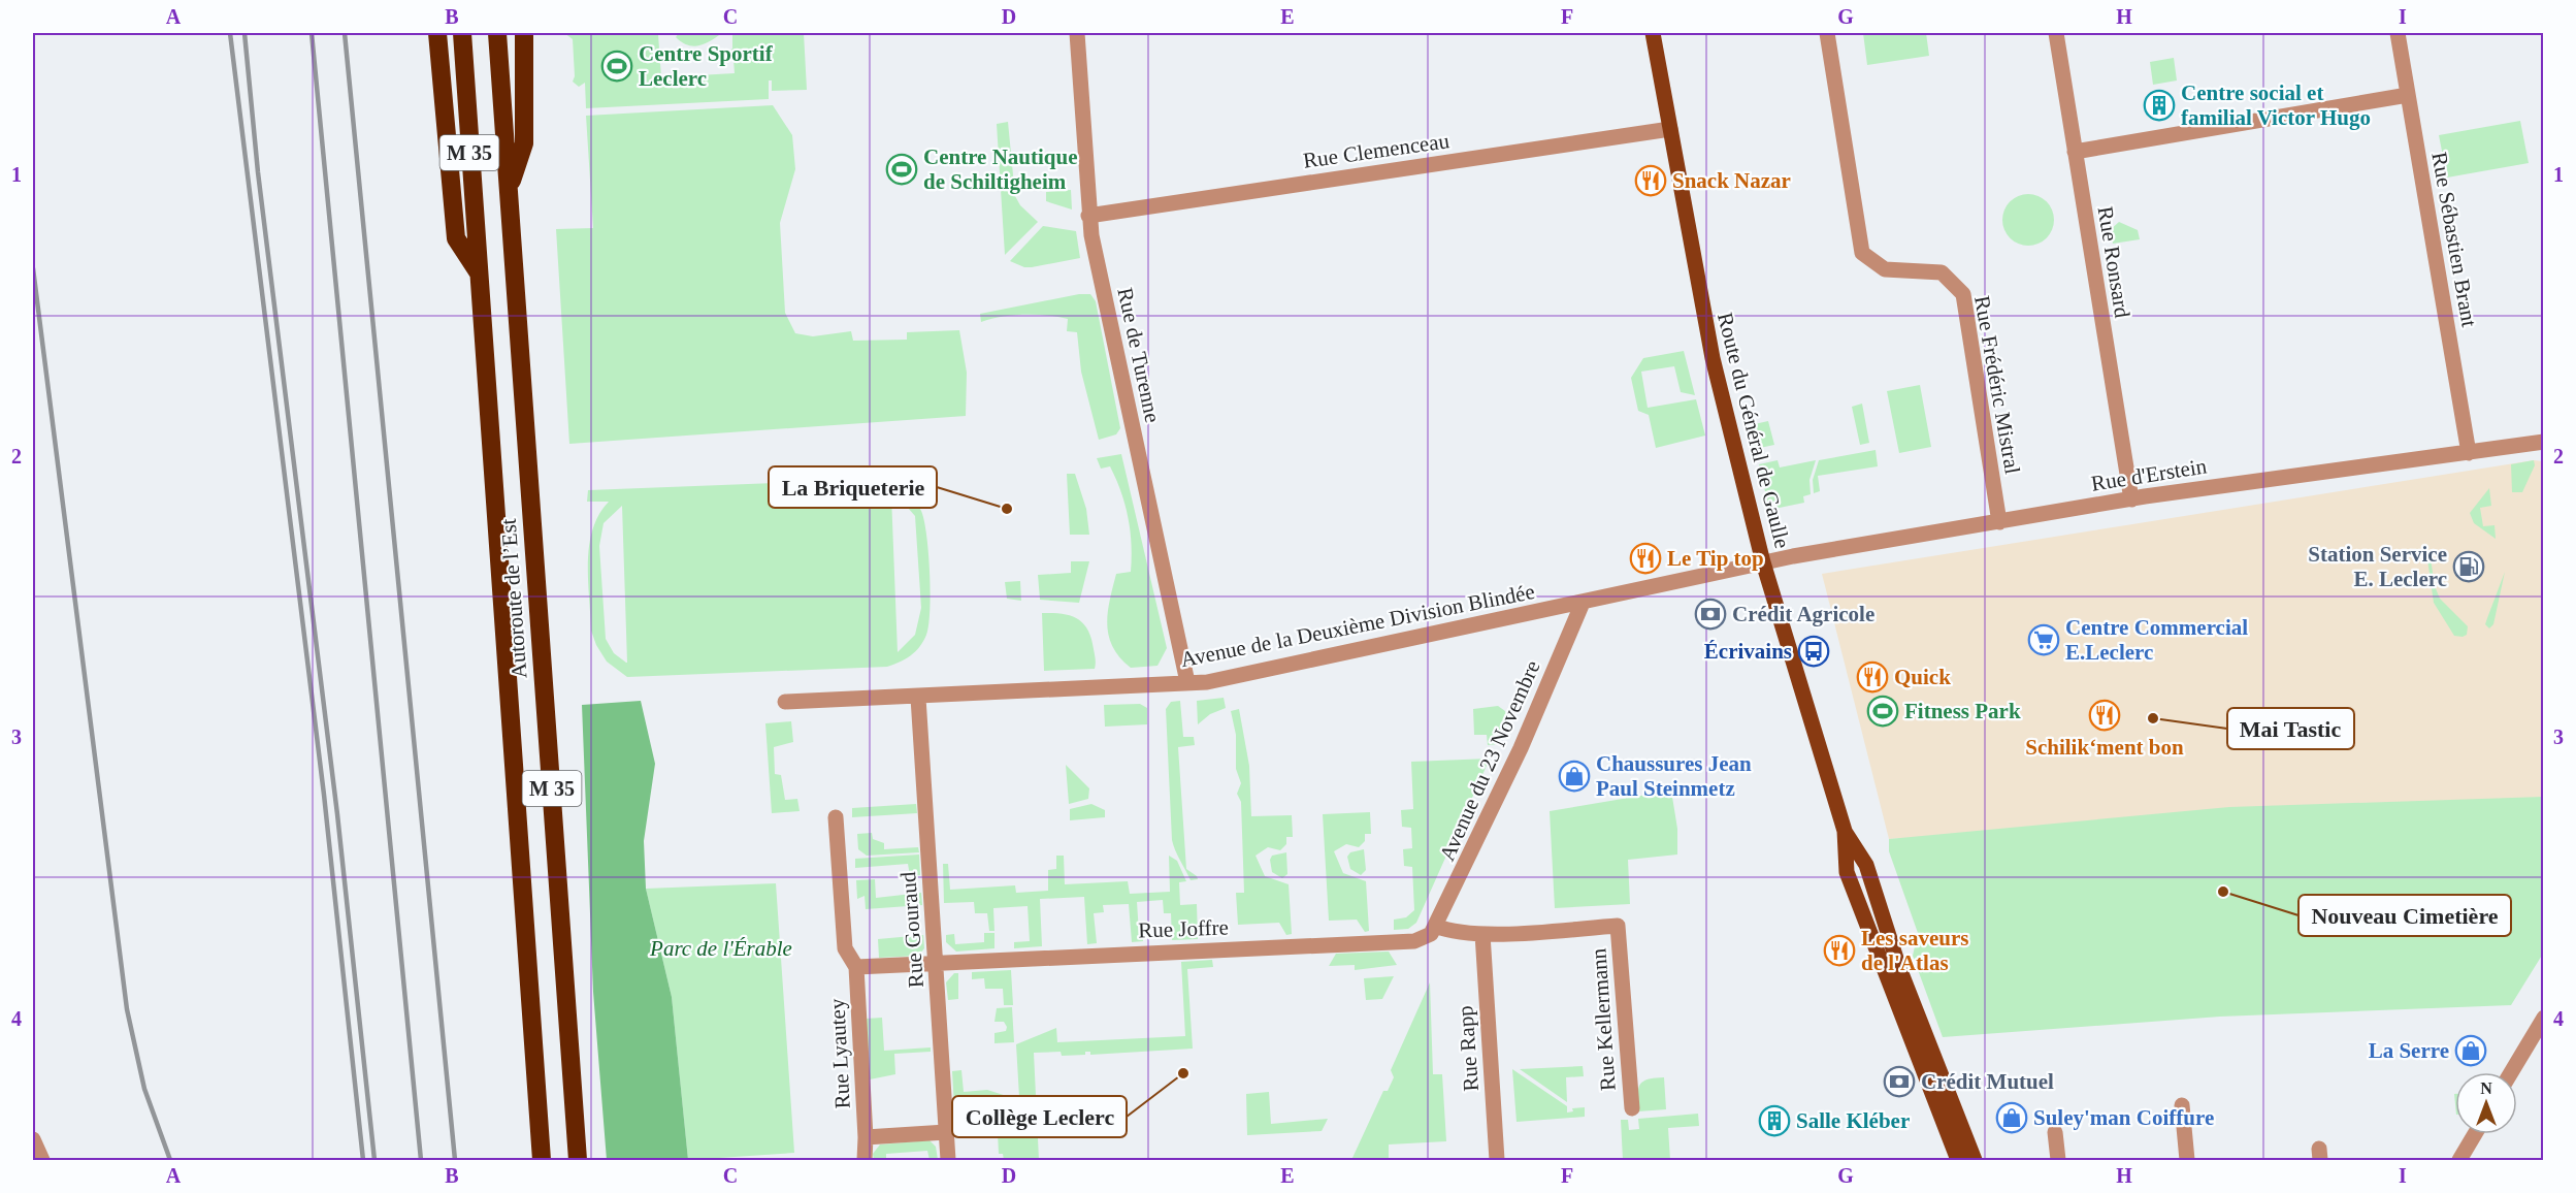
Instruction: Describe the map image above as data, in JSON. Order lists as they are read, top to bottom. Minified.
{"streets":{"highway":["M 35","Autoroute de l’Est"],"main road":["Route du Général de Gaulle"],"street":["Rue Clemenceau","Rue Sébastien Brant","Rue Ronsard","Rue de Turenne","Rue Frédéric Mistral","Rue d'Erstein","Avenue de la Deuxième Division Blindée","Avenue du 23 Novembre","Rue Joffre","Rue Gouraud","Rue Kellermann","Rue Rapp","Rue Lyautey"]},"crossings":[["Rue Clemenceau","Rue de Turenne"],["Rue Clemenceau","Route du Général de Gaulle"],["Rue Sébastien Brant","Rue d'Erstein"],["Rue Ronsard","Rue d'Erstein"],["Rue de Turenne","Avenue de la Deuxième Division Blindée"],["Rue Frédéric Mistral","Rue d'Erstein"],["Route du Général de Gaulle","Rue d'Erstein"],["Route du Général de Gaulle","Avenue de la Deuxième Division Blindée"],["Rue d'Erstein","Avenue de la Deuxième Division Blindée"],["Avenue de la Deuxième Division Blindée","Avenue du 23 Novembre"],["Avenue de la Deuxième Division Blindée","Rue Gouraud"],["Avenue du 23 Novembre","Rue Joffre"],["Avenue du 23 Novembre","Rue Kellermann"],["Rue Joffre","Rue Gouraud"],["Rue Joffre","Rue Kellermann"],["Rue Joffre","Rue Lyautey"],["Rue Gouraud","Rue Lyautey"],["Rue Kellermann","Rue Rapp"]],"parks":["Parc de l'Érable"],"places":{"sports":["Centre Sportif Leclerc","Centre Nautique de Schiltigheim","Fitness Park"],"building":["Centre social et familial Victor Hugo","Salle Kléber"],"restaurant":["Snack Nazar","Le Tip top","Quick","Schilik‘ment bon","Les saveurs de l'Atlas"],"other":["La Briqueterie","Mai Tastic","Nouveau Cimetière","Collège Leclerc"],"fuel station":["Station Service E. Leclerc"],"bank":["Crédit Agricole","Crédit Mutuel"],"supermarket":["Centre Commercial E.Leclerc"],"bus stop":["Écrivains"],"shop":["Chaussures Jean Paul Steinmetz","La Serre","Suley'man Coiffure"]},"north":"top","grid":{"columns":["A","B","C","D","E","F","G","H","I"],"rows":["1","2","3","4"]}}
